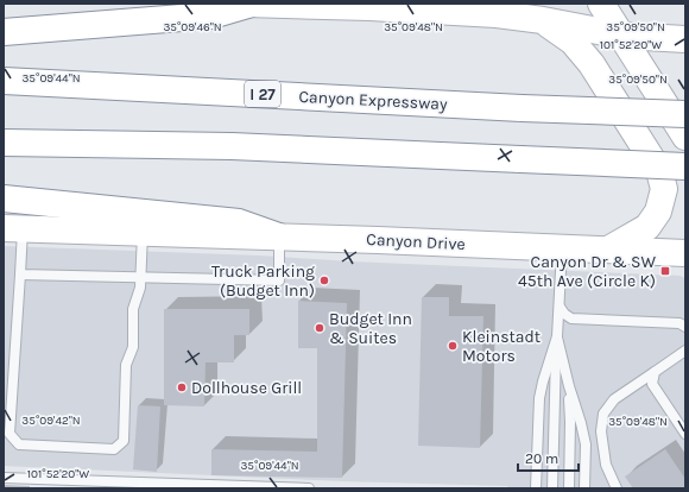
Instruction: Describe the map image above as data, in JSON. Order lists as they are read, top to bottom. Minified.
{"streets":{"main road":["I 27","Canyon Expressway","Canyon Drive"]},"places":{"transit":["Canyon Dr & SW 45th Ave (Circle K)"],"other":["Truck Parking (Budget Inn)","Budget Inn & Suites","Kleinstadt Motors","Dollhouse Grill"]},"scale_bar":"20 m","coordinates":["35°09'46\"N","35°09'48\"N","35°09'50\"N","101°52'20\"W","35°09'44\"N","35°09'42\"N"]}
